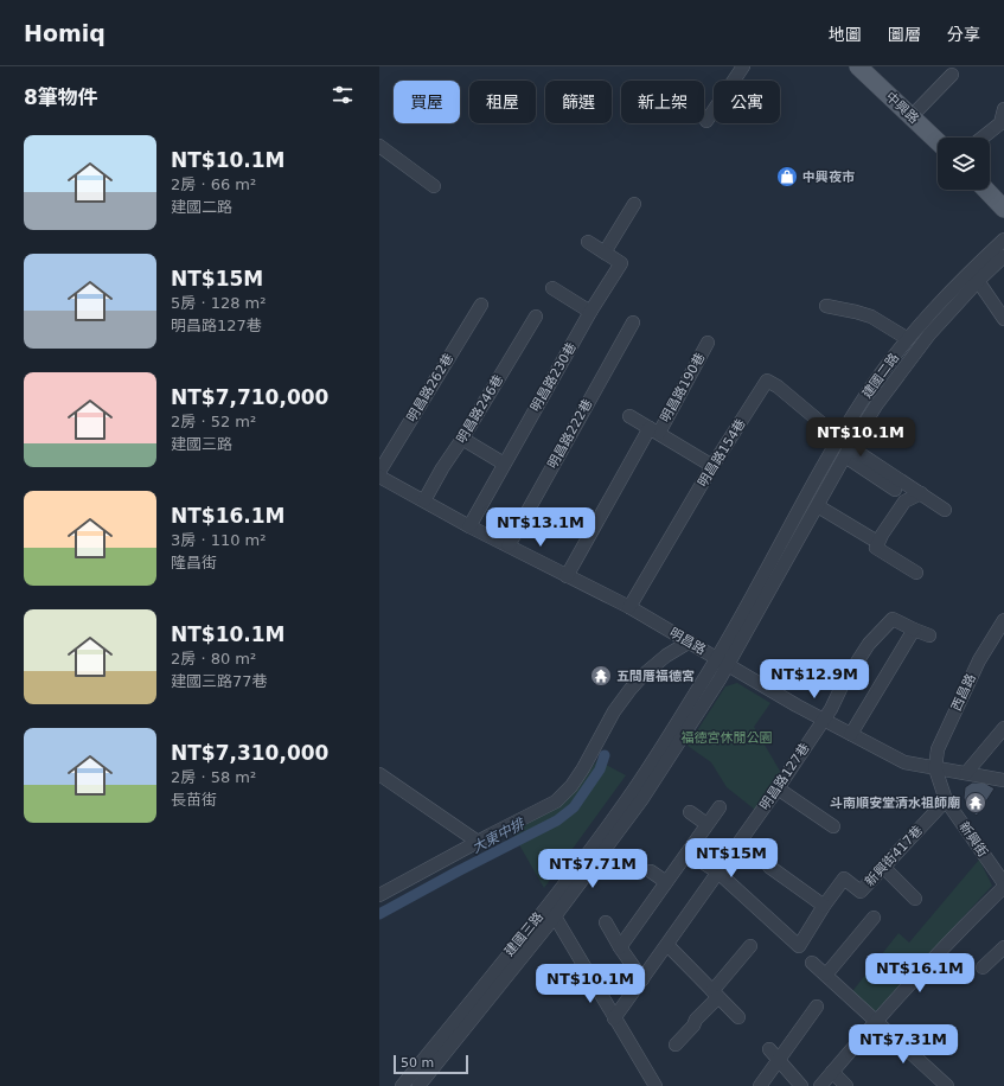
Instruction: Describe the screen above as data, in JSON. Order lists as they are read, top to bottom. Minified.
{"streets":{"main road":["中興路"],"street":["建國二路","明昌路230巷","明昌路262巷","明昌路190巷","明昌路246巷","明昌路222巷","明昌路154巷","明昌路","西昌路","明昌路127巷","新興街","新興街417巷","建國三路"]},"crossings":[["建國二路","明昌路154巷"],["建國二路","明昌路"],["建國二路","建國三路"],["明昌路230巷","明昌路"],["明昌路190巷","明昌路"],["明昌路246巷","明昌路"],["明昌路222巷","明昌路"],["明昌路154巷","明昌路"],["明昌路","西昌路"],["明昌路","明昌路127巷"],["明昌路","新興街"],["明昌路","建國三路"],["西昌路","新興街"],["新興街","新興街417巷"]],"water":["大東中排"],"parks":["福德宮休閒公園"],"places":{"shop":["中興夜市"],"temple":["五間厝福德宮","斗南順安堂清水祖師廟"]},"scale_bar":"50 m","page":{"header":"Homiq","nav":["地圖","圖層","分享"],"heading":"8筆物件","chip":["買屋","租屋","篩選","新上架","公寓"],"list":[{"name":"NT$10.1M","note":"2房 · 66 m² · 建國二路"},{"name":"NT$15M","note":"5房 · 128 m² · 明昌路127巷"},{"name":"NT$7,710,000","note":"2房 · 52 m² · 建國三路"},{"name":"NT$16.1M","note":"3房 · 110 m² · 隆昌街"},{"name":"NT$10.1M","note":"2房 · 80 m² · 建國三路77巷"},{"name":"NT$7,310,000","note":"2房 · 58 m² · 長苗街"}],"price":["NT$10.1M","NT$13.1M","NT$12.9M","NT$15M","NT$7.71M","NT$16.1M","NT$10.1M","NT$7.31M"],"scale":"50 m"}}
